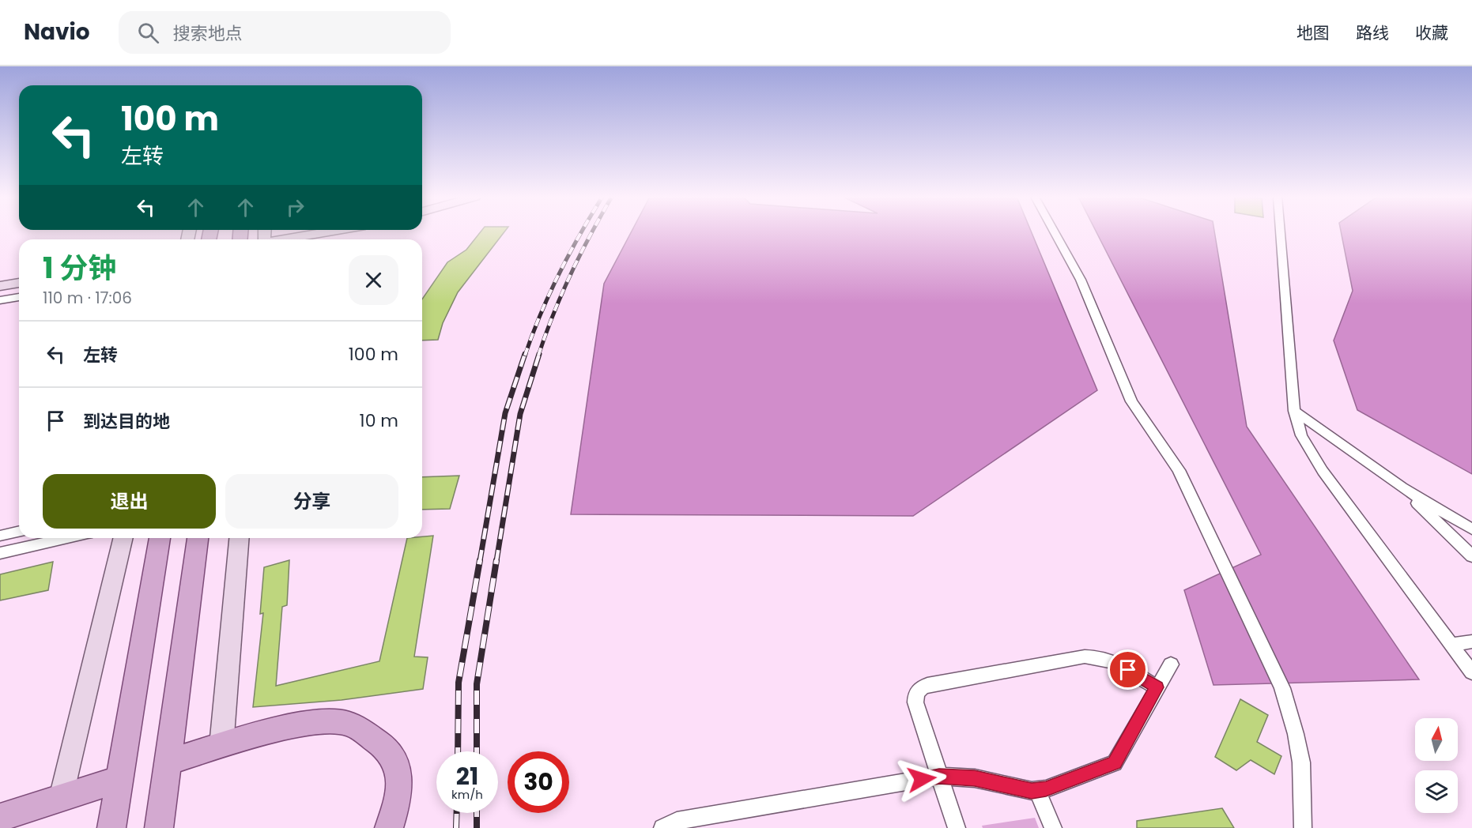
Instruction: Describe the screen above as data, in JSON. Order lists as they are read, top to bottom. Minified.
{"north":"top","page":{"header":"Navio","search":"搜索地点","nav":["地图","路线","收藏"],"turn":["100 m","左转"],"heading":["1 分钟","110 m · 17:06"],"list":[{"name":"左转","value":"100 m"},{"name":"到达目的地","value":"10 m"}],"buttons":["退出","分享"],"speed":"21 km/h","limit":"30"}}
